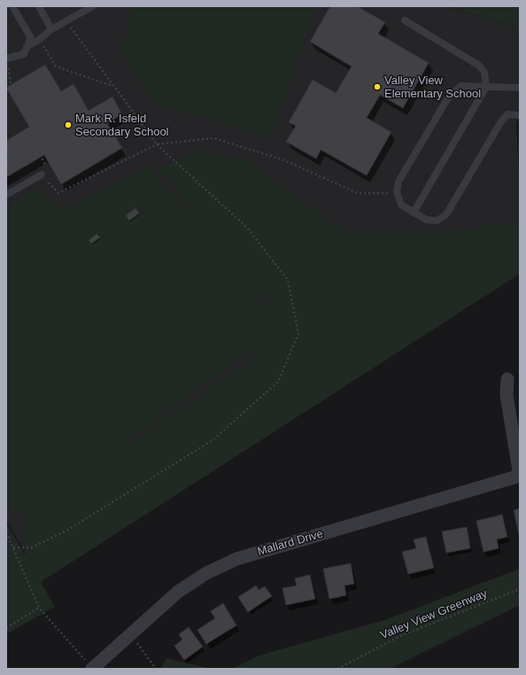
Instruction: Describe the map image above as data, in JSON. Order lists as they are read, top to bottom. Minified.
{"streets":{"street":["Mallard Drive"],"path":["Valley View Greenway"]},"places":["Valley View Elementary School","Mark R. Isfeld Secondary School"]}
